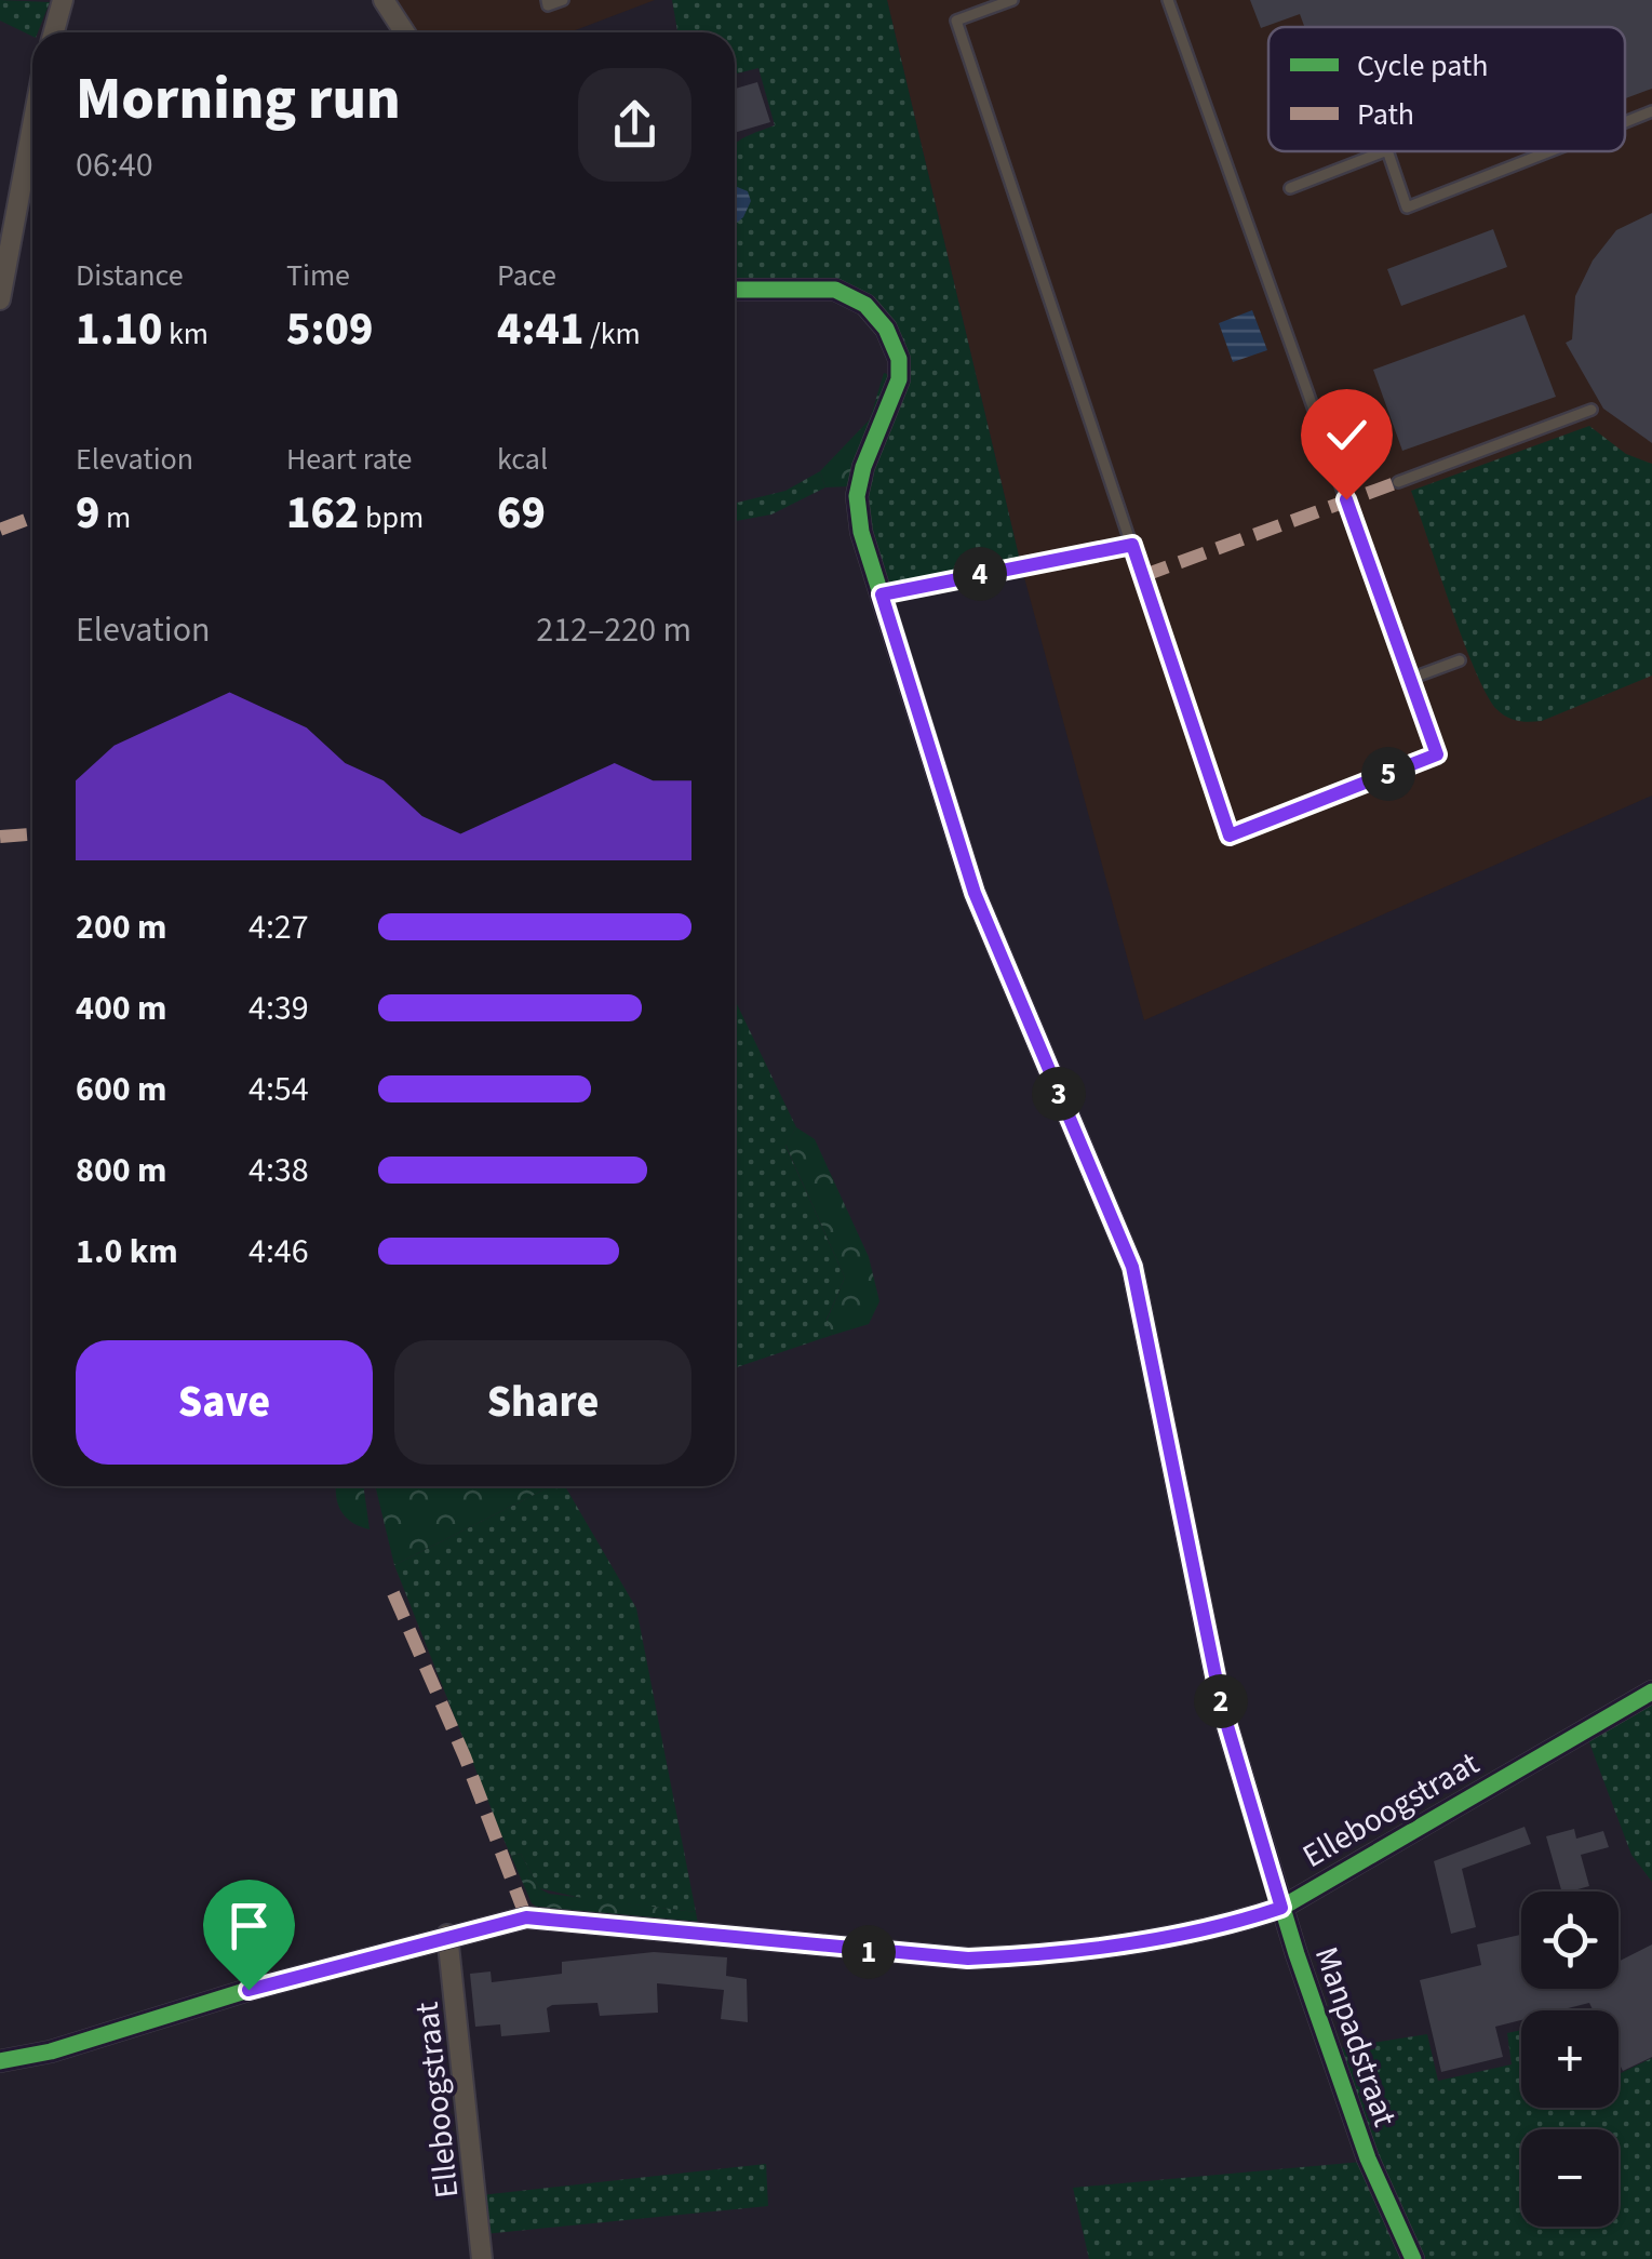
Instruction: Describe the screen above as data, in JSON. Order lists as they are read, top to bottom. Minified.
{"streets":{"street":["Elleboogstraat","Manpadstraat"]},"crossings":[["Elleboogstraat","Manpadstraat"]],"legend":["Cycle path","Path"],"page":{"heading":["Morning run","06:40"],"stats":[["Distance","1.10 km"],["Time","5:09"],["Pace","4:41 /km"],["Elevation","9 m"],["Heart rate","162 bpm"],["kcal","69"]],"pins":["4","5","3","2","1"],"chart":["Elevation","212–220 m"],"list":[{"name":"200 m","note":"4:27"},{"name":"400 m","note":"4:39"},{"name":"600 m","note":"4:54"},{"name":"800 m","note":"4:38"},{"name":"1.0 km","note":"4:46"}],"buttons":["Save","Share"],"map_buttons":["+","−"]}}
